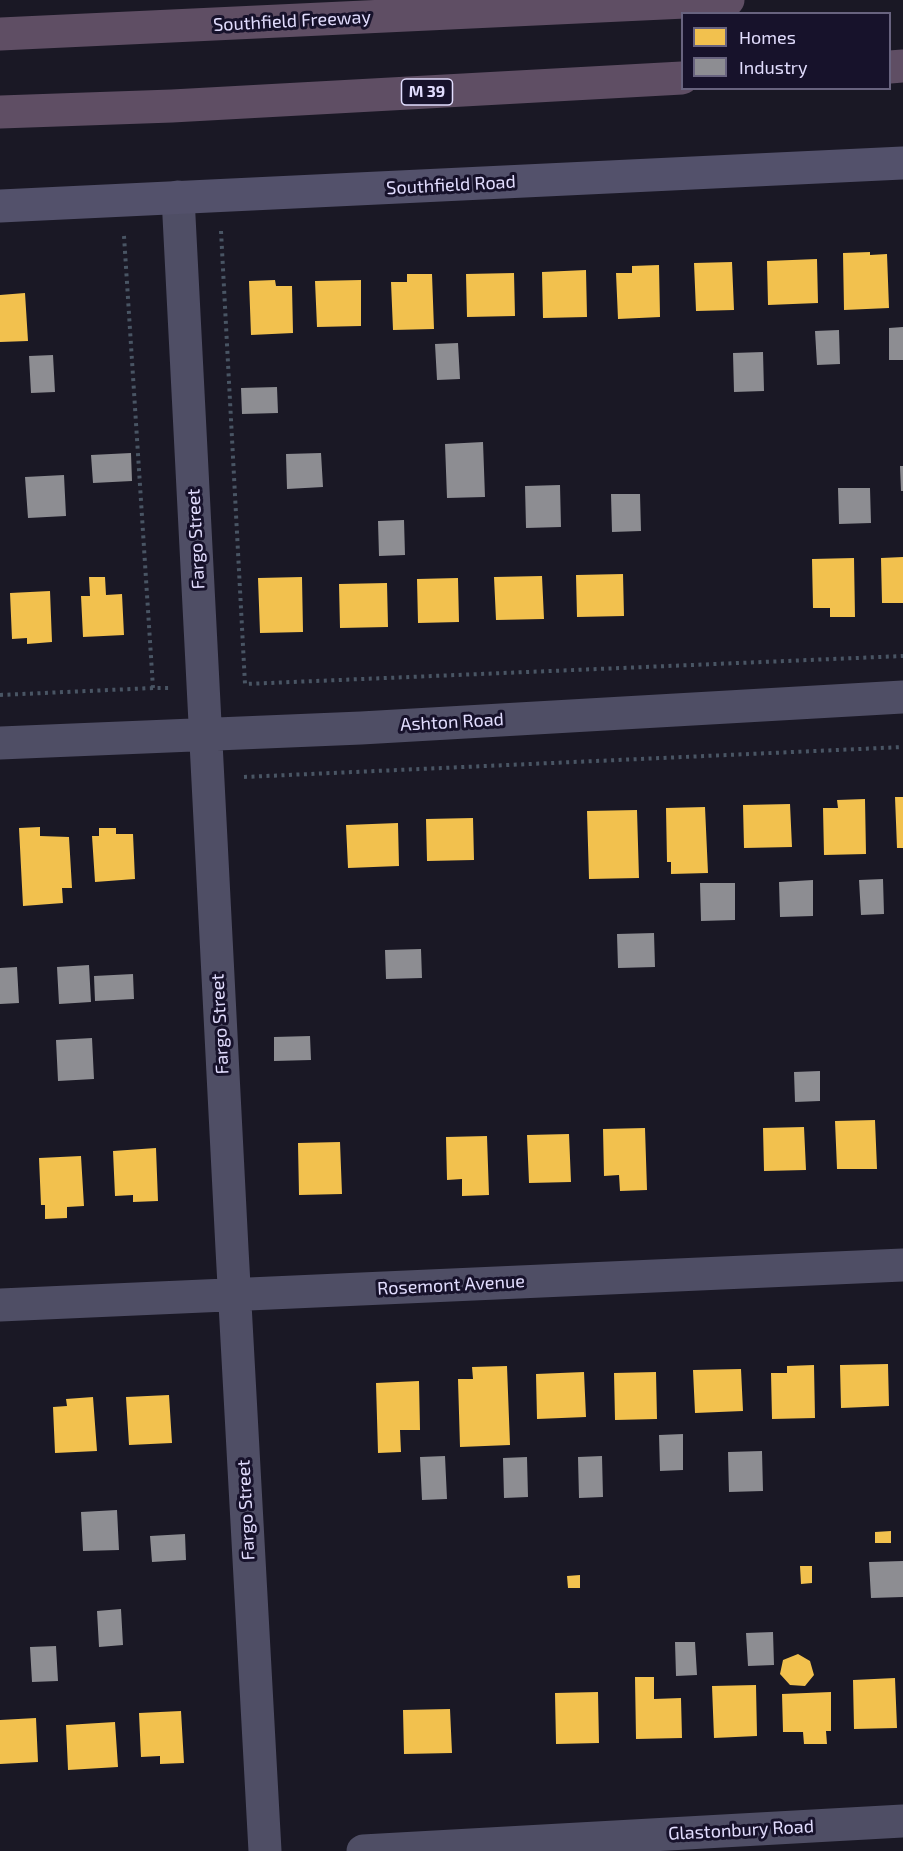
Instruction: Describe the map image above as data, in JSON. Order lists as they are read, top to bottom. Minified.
{"streets":{"highway":["Southfield Freeway","M 39"],"main road":["Southfield Road"],"street":["Fargo Street","Ashton Road","Rosemont Avenue","Glastonbury Road"]},"crossings":[["Southfield Road","Fargo Street"],["Fargo Street","Ashton Road"],["Fargo Street","Rosemont Avenue"]],"legend":["Homes","Industry"]}
